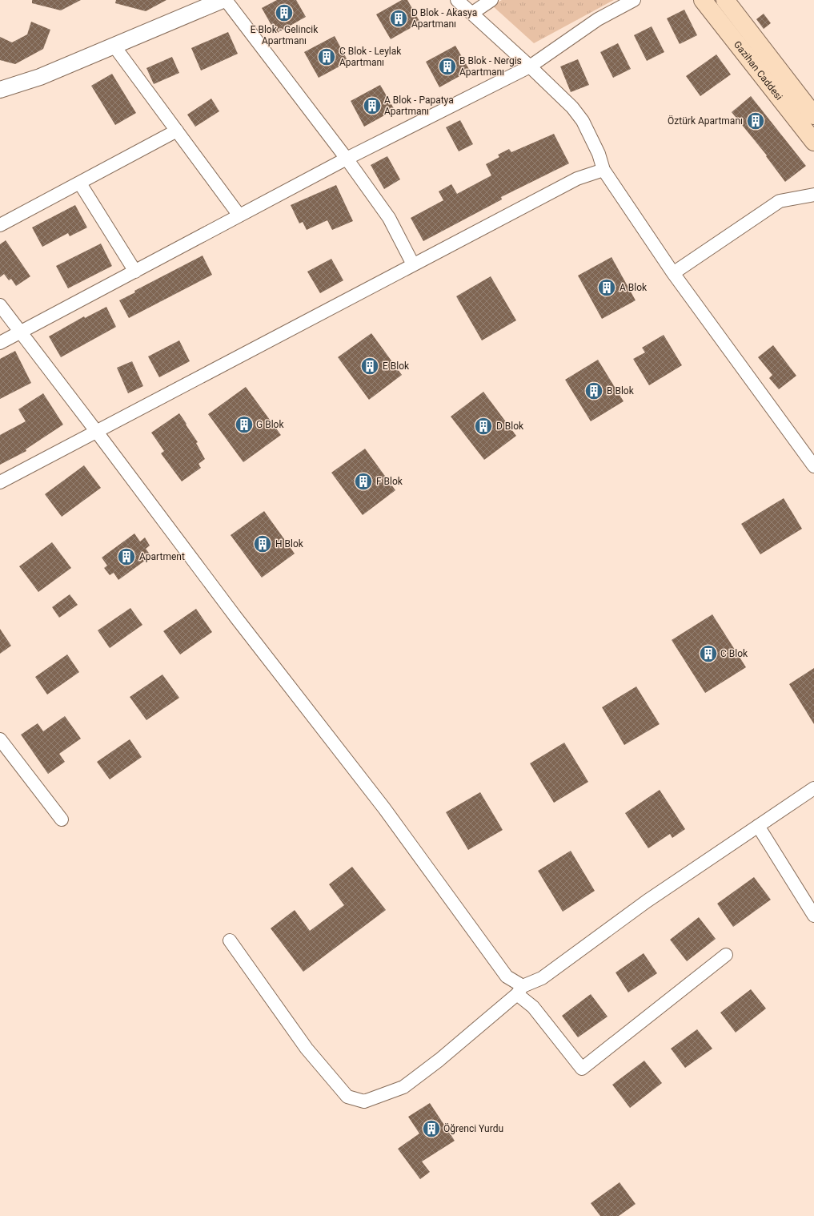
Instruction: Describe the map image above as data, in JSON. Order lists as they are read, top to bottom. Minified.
{"streets":{"main road":["Gazihan Caddesi"]},"places":{"building":["E Blok - Gelincik Apartmanı","D Blok - Akasya Apartmanı","C Blok - Leylak Apartmanı","B Blok - Nergis Apartmanı","A Blok - Papatya Apartmanı","Öztürk Apartmanı","A Blok","E Blok","B Blok","G Blok","D Blok","F Blok","H Blok","Apartment","C Blok","Öğrenci Yurdu"]}}
